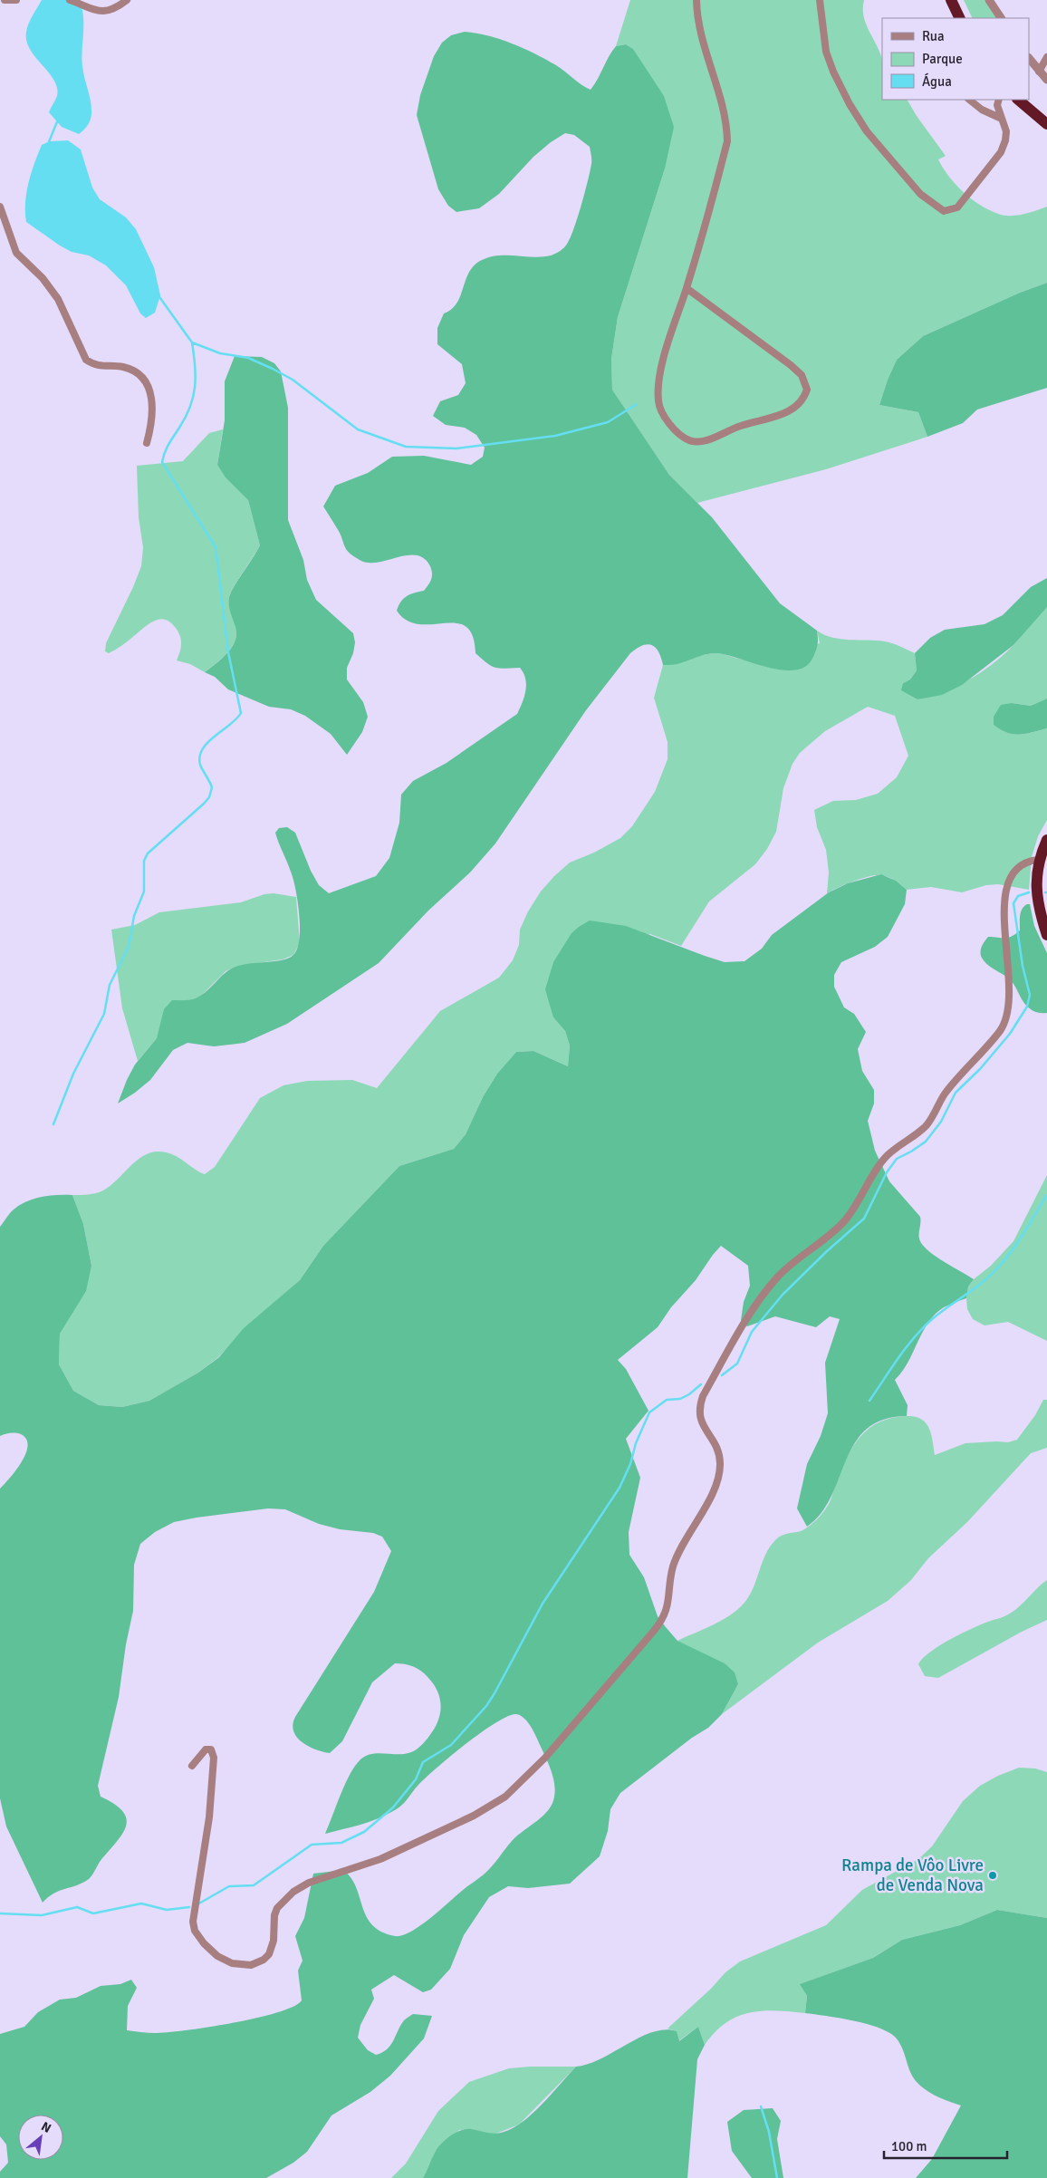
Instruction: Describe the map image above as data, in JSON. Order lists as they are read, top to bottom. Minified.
{"places":["Rampa de Vôo Livre de Venda Nova"],"legend":["Rua","Parque","Água"],"scale_bar":"100 m","north":"top right"}
